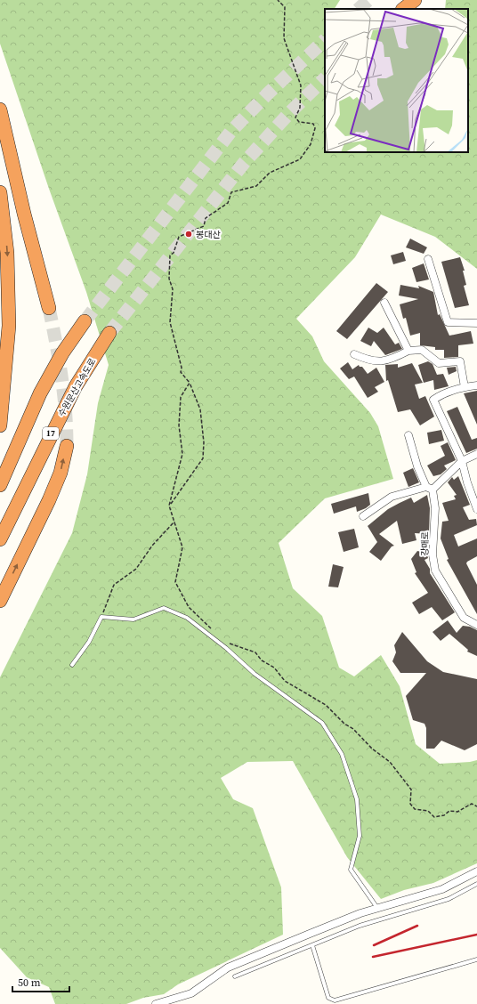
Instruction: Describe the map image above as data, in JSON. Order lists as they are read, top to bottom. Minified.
{"streets":{"highway":["수원문산고속도로","17"],"street":["강매로"]},"places":["봉대산"],"scale_bar":"50 m"}
